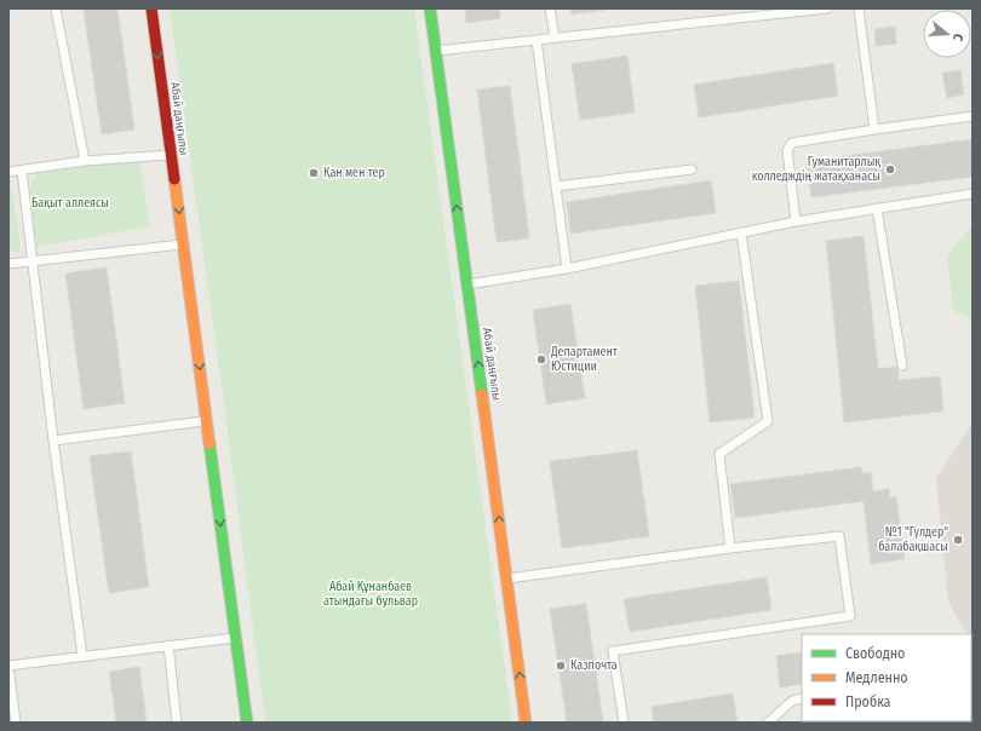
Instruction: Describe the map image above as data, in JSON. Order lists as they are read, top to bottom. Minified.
{"streets":{"main road":["Абай даңғылы"]},"parks":["Бақыт аллеясы","Абай Құнанбаев атындағы бульвар"],"places":["Гуманитарлық колледждің жатақханасы","Қан мен тер","Департамент Юстиции","№1 \"Гүлдер\" балабақшасы","Казпочта"],"legend":["Свободно","Медленно","Пробка"],"north":"right"}
